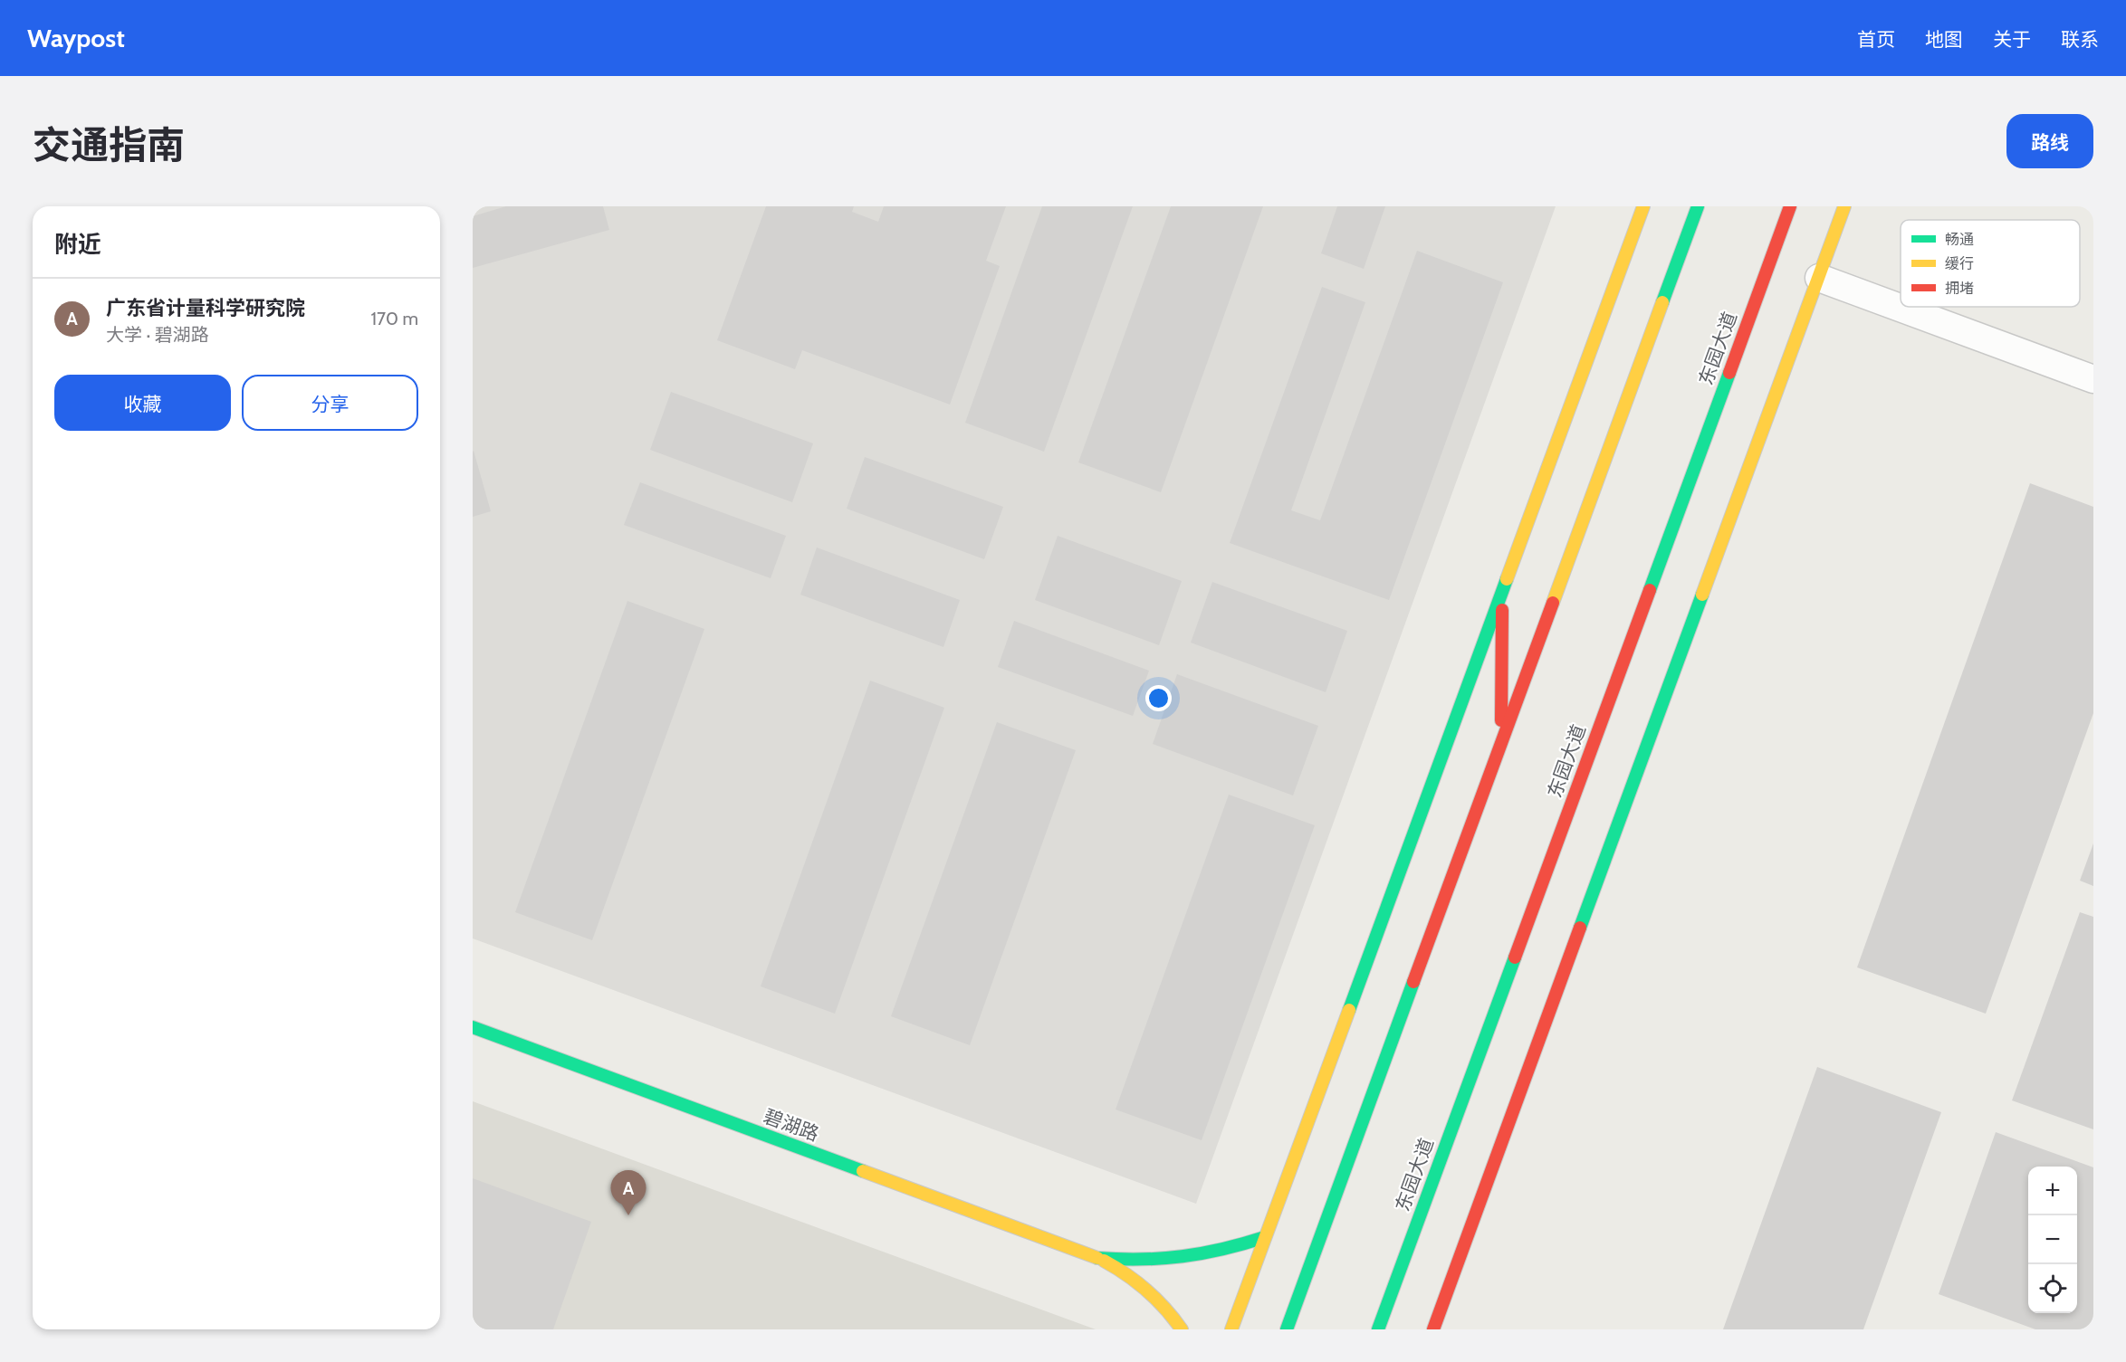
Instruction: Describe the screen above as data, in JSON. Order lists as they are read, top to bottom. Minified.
{"streets":{"main road":["东园大道","碧湖路"]},"legend":["畅通","缓行","拥堵"],"page":{"header":"Waypost","nav":["首页","地图","关于","联系"],"title":"交通指南","buttons":["路线",["收藏","分享"]],"heading":"附近","list":[{"mark":"A","name":"广东省计量科学研究院","note":"大学 · 碧湖路","value":"170 m"}],"map_buttons":["+","−"],"pins":"A"}}
